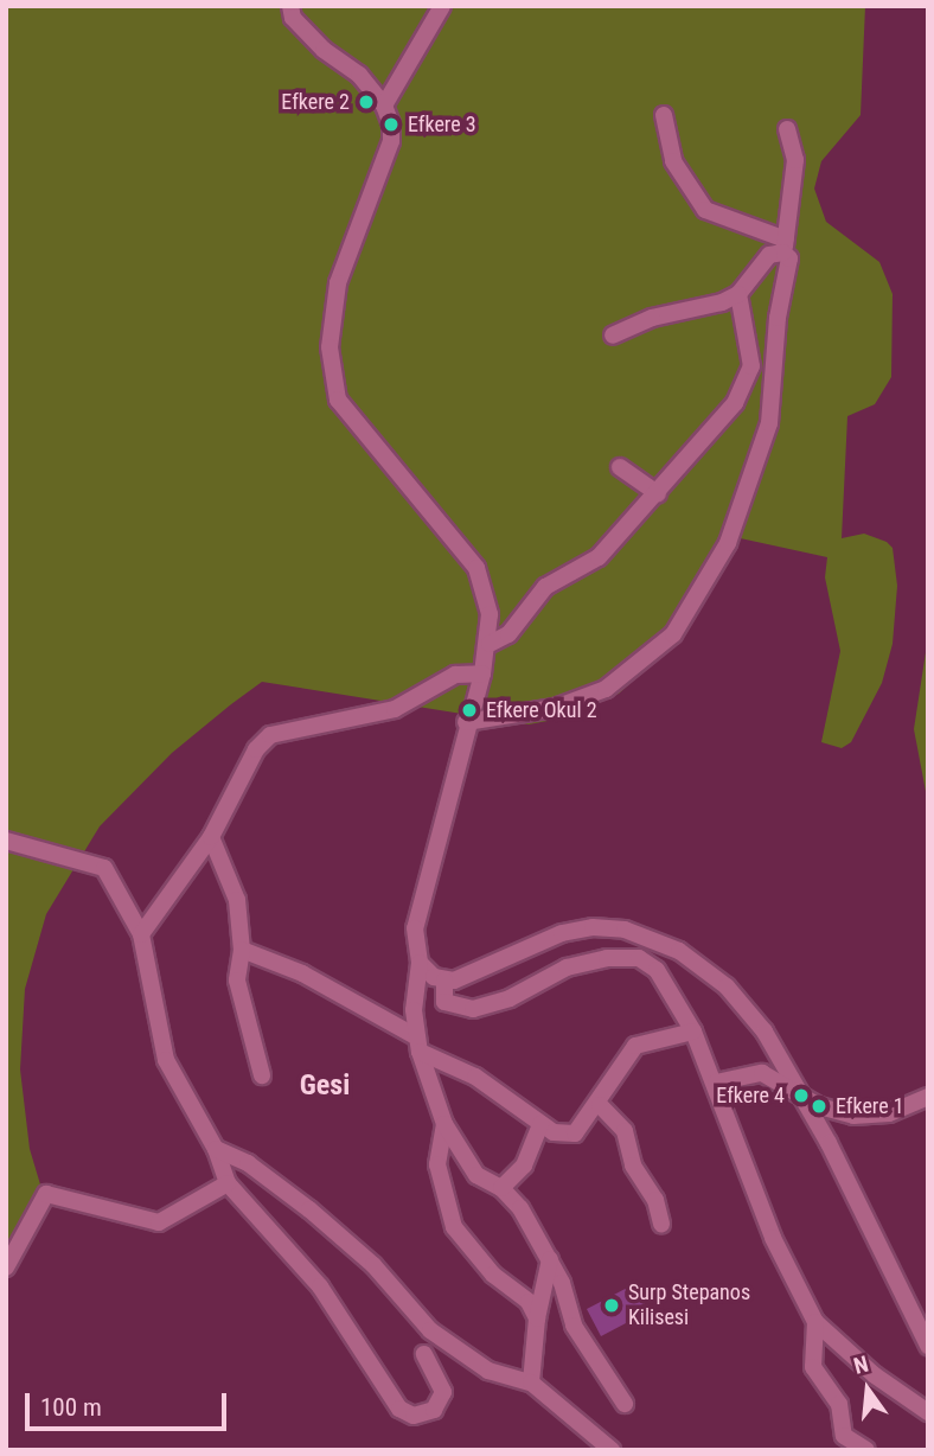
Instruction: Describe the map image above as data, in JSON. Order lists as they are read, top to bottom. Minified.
{"districts":["Gesi"],"places":["Efkere 2","Efkere 3","Efkere Okul 2","Efkere 4","Efkere 1","Surp Stepanos Kilisesi"],"scale_bar":"100 m","north":"top"}
